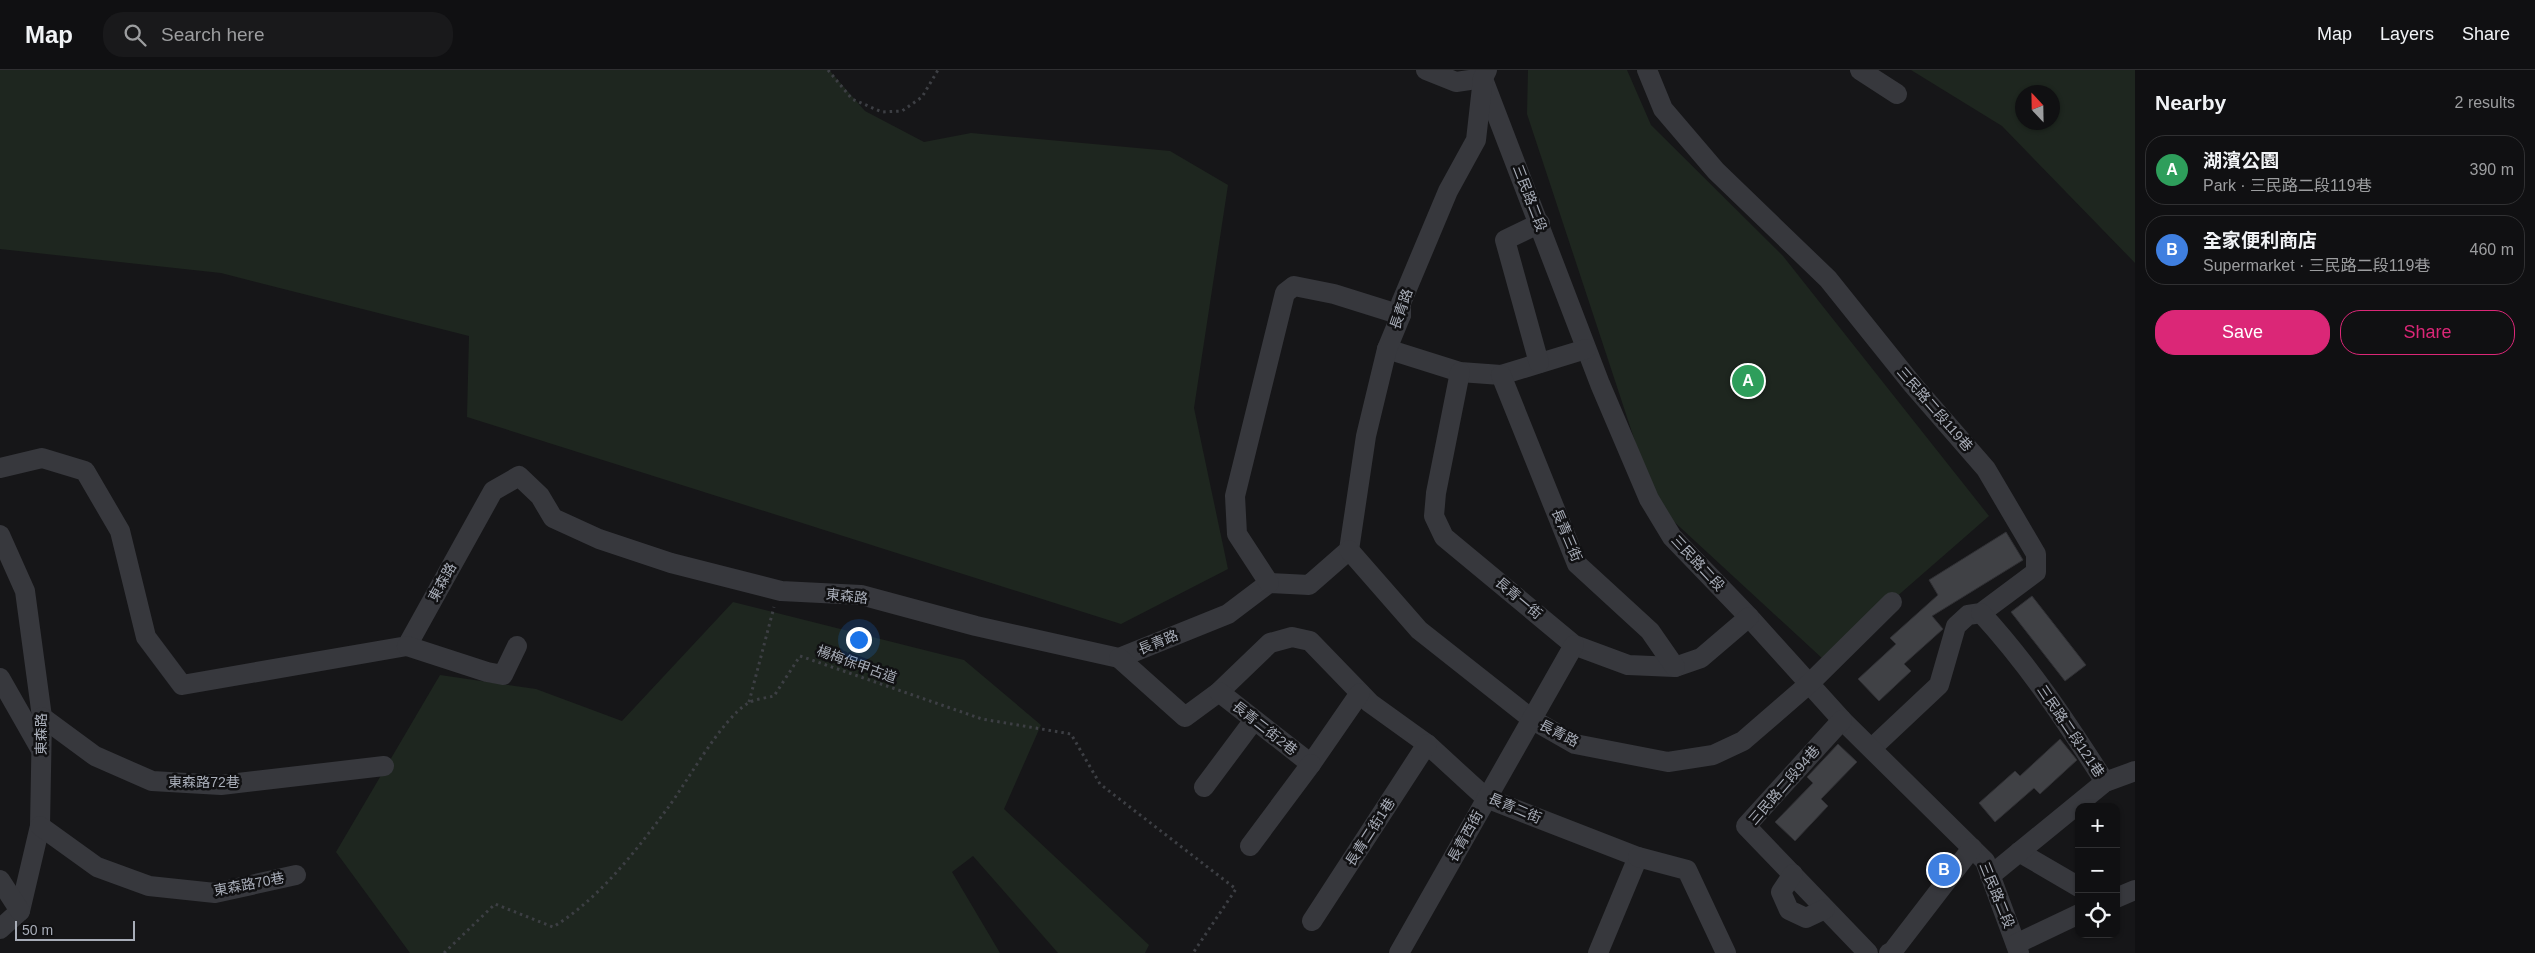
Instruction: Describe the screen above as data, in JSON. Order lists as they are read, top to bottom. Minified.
{"streets":{"street":["三民路二段","長青路","三民路二段119巷","長青三街","東森路","長青一街","長青二街2巷","三民路二段121巷","東森路72巷","三民路二段94巷","長青二街","長青二街1巷","長青西街","東森路70巷"],"path":["楊梅保甲古道"]},"crossings":[["三民路二段","長青路"],["三民路二段","三民路二段119巷"],["三民路二段","長青一街"],["三民路二段","三民路二段121巷"],["三民路二段","三民路二段94巷"],["長青路","東森路"],["長青路","長青西街"],["三民路二段119巷","三民路二段121巷"],["長青三街","長青一街"],["東森路","東森路72巷"],["東森路","東森路70巷"],["長青一街","長青西街"],["長青二街2巷","長青二街"],["長青二街","長青二街1巷"],["長青二街","長青西街"]],"scale_bar":"50 m","north":"top","page":{"header":"Map","search":"Search here","nav":["Map","Layers","Share"],"heading":["Nearby","2 results"],"list":[{"mark":"A","name":"湖濱公園","note":"Park · 三民路二段119巷","value":"390 m"},{"mark":"B","name":"全家便利商店","note":"Supermarket · 三民路二段119巷","value":"460 m"}],"buttons":["Save","Share"],"pins":["A","B"],"map_buttons":["+","−"],"scale":"50 m"}}
